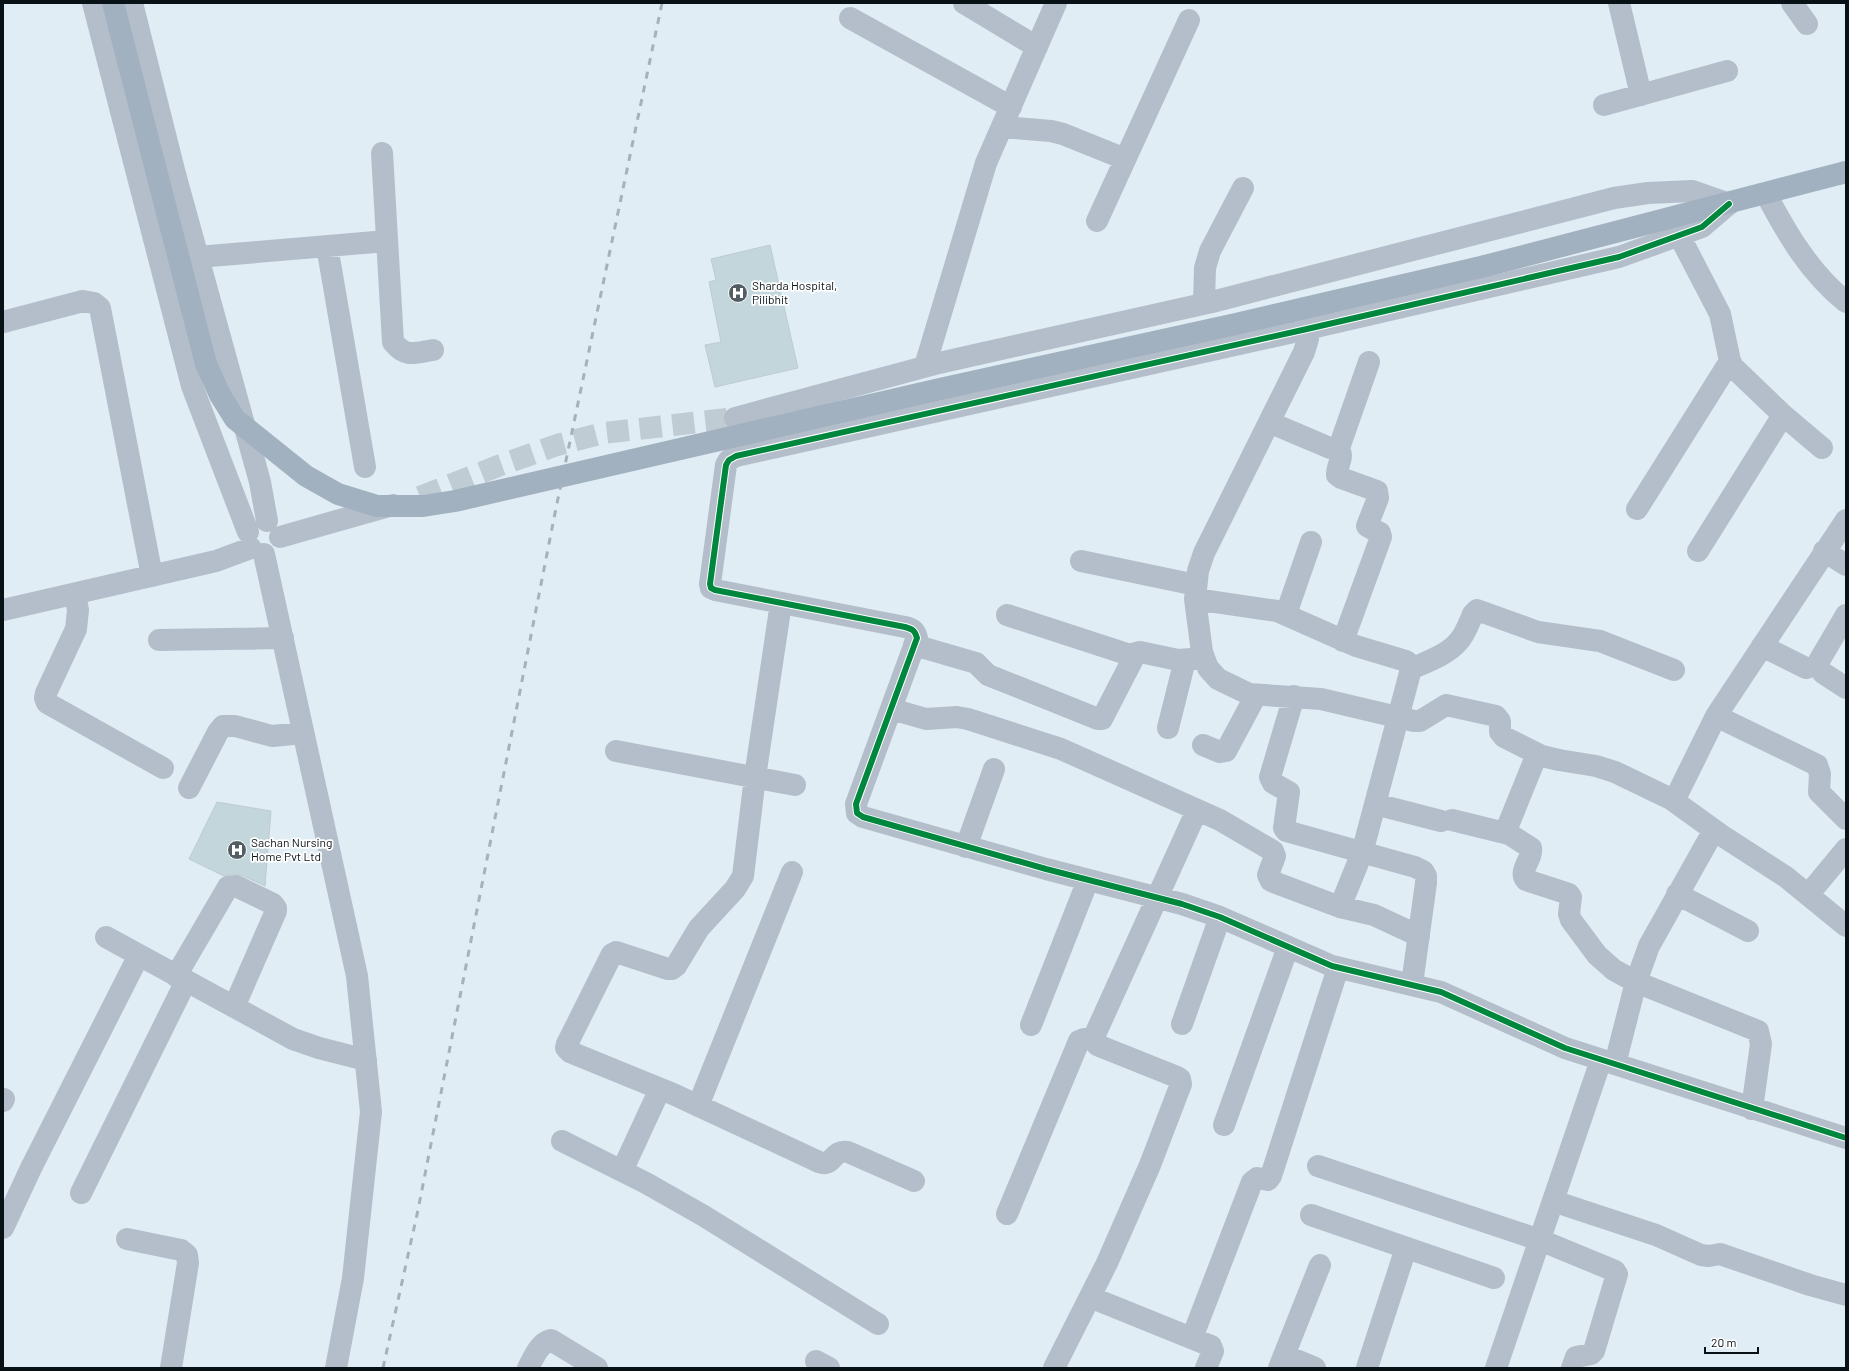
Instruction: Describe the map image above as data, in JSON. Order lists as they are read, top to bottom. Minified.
{"places":{"hospital":["Sharda Hospital, Pilibhit","Sachan Nursing Home Pvt Ltd"]},"scale_bar":"20 m"}
